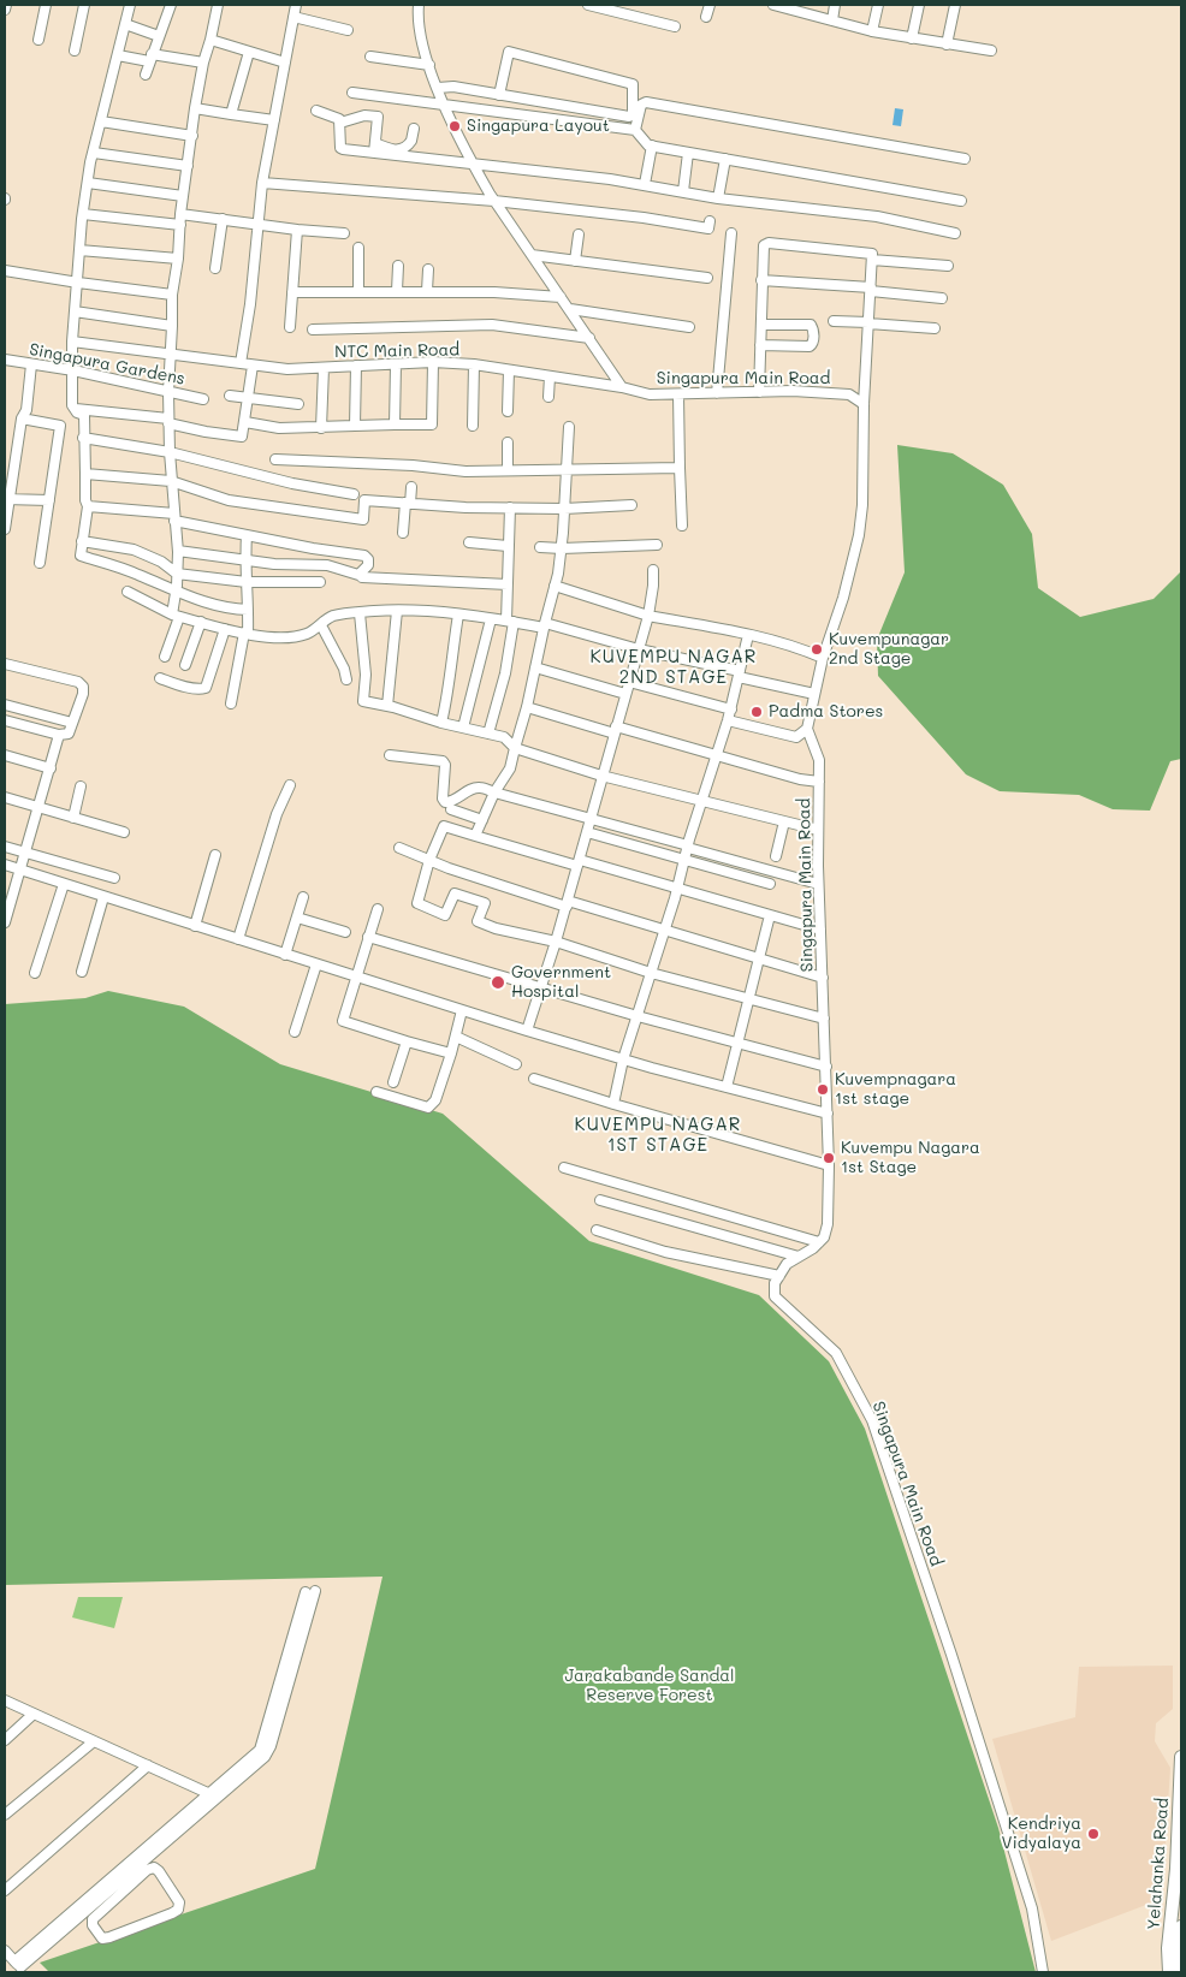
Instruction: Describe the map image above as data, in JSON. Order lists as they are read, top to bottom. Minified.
{"streets":{"main road":["Yelahanka Road"],"street":["NTC Main Road","Singapura Gardens","Singapura Main Road"]},"crossings":[["NTC Main Road","Singapura Main Road"]],"districts":["KUVEMPU NAGAR 2ND STAGE","KUVEMPU NAGAR 1ST STAGE"],"parks":["Jarakabande Sandal Reserve Forest"],"places":["Singapura Layout","Kuvempunagar 2nd Stage","Padma Stores","Government Hospital","Kuvempnagara 1st stage","Kuvempu Nagara 1st Stage","Kendriya Vidyalaya"]}
